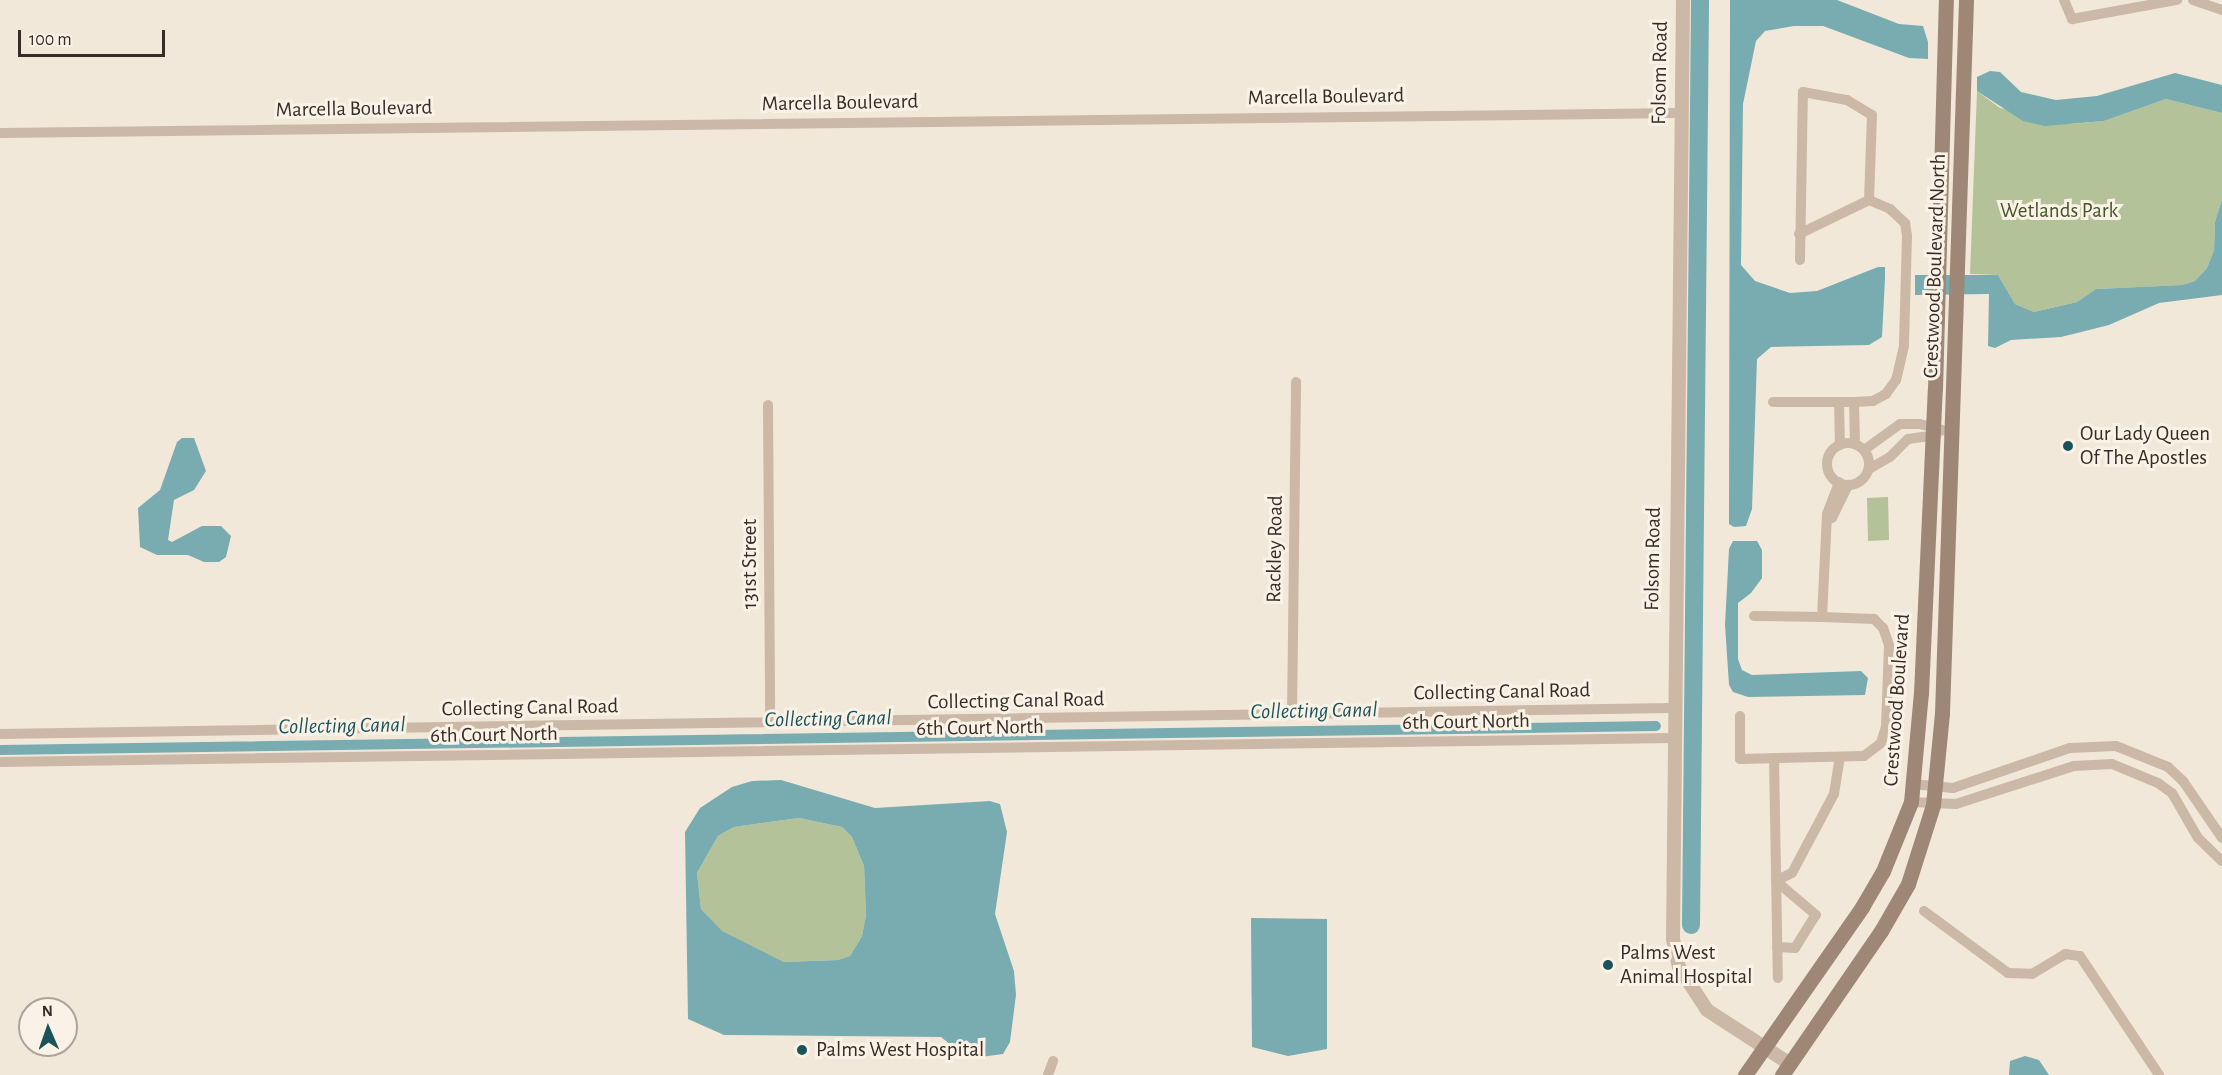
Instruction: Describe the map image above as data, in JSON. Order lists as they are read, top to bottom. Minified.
{"streets":{"main road":["Crestwood Boulevard North","Crestwood Boulevard"],"street":["Folsom Road","Marcella Boulevard","Rackley Road","131st Street","Collecting Canal Road","6th Court North"]},"crossings":[["Folsom Road","Marcella Boulevard"],["Folsom Road","Collecting Canal Road"],["Folsom Road","Crestwood Boulevard"],["Folsom Road","6th Court North"],["Crestwood Boulevard North","Crestwood Boulevard"],["Rackley Road","Collecting Canal Road"],["131st Street","Collecting Canal Road"]],"water":["Collecting Canal"],"parks":["Wetlands Park"],"places":["Our Lady Queen Of The Apostles","Palms West Animal Hospital","Palms West Hospital"],"scale_bar":"100 m","north":"top"}
